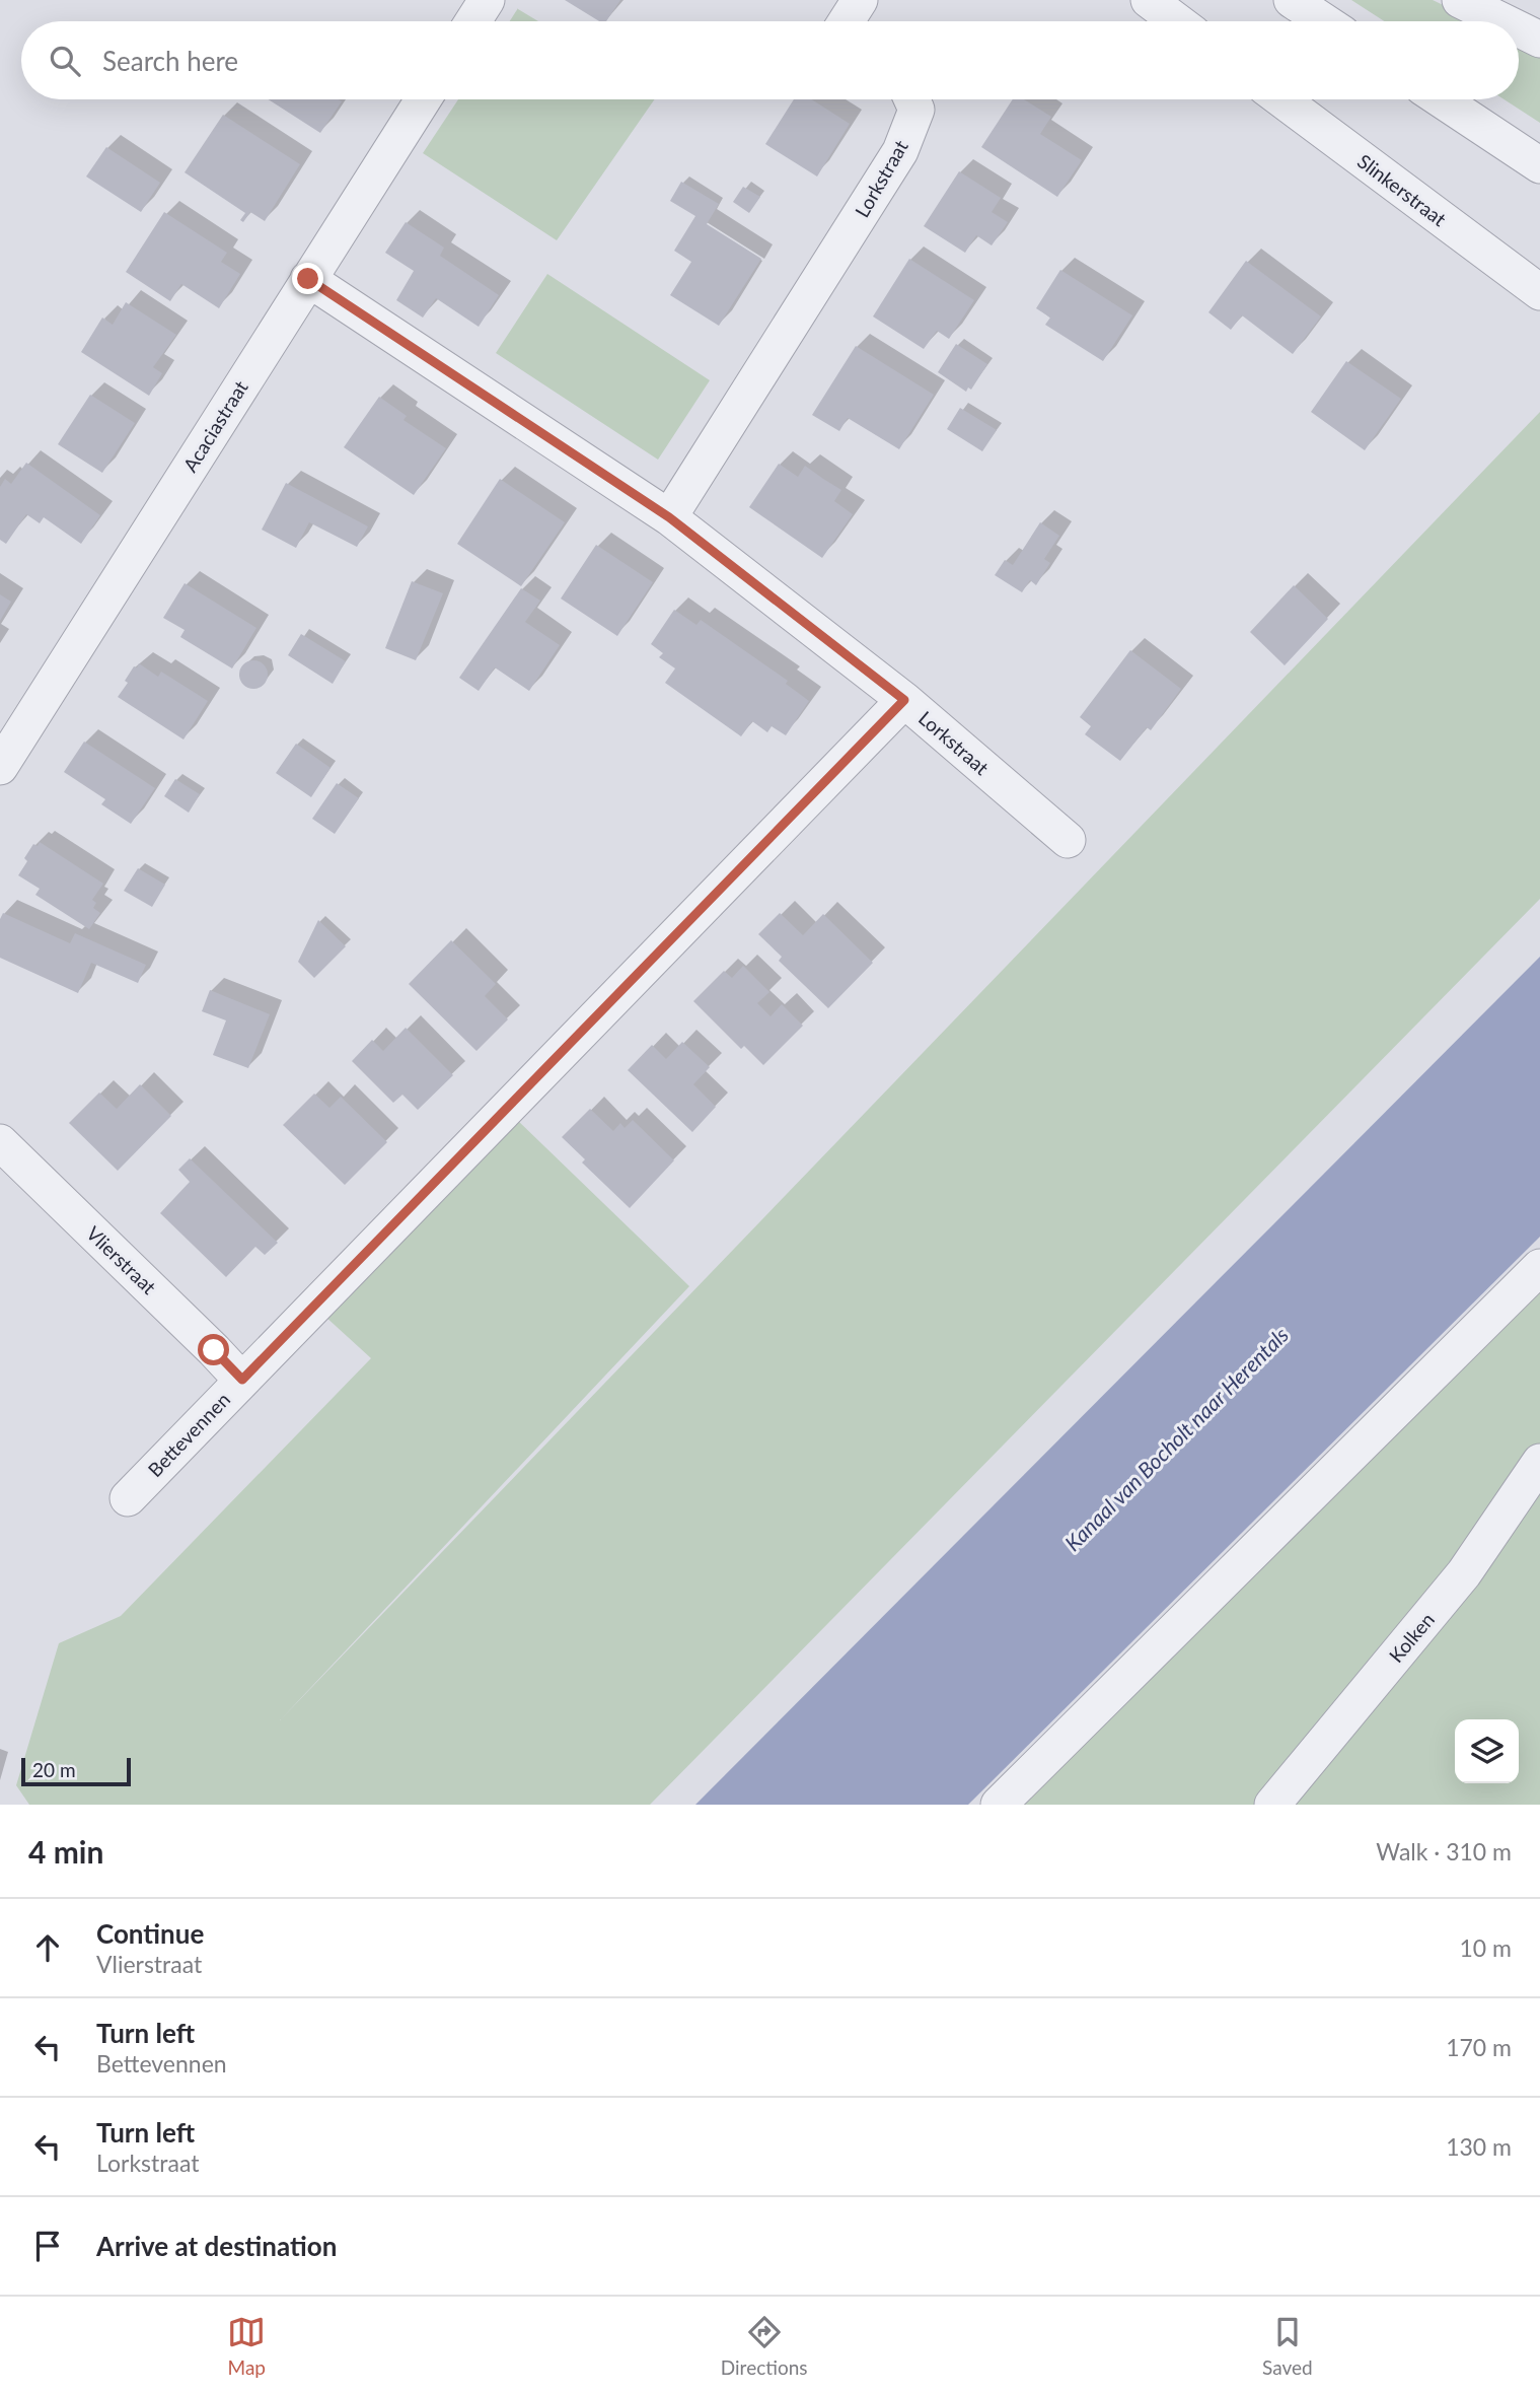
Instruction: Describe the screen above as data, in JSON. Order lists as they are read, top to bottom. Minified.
{"streets":{"street":["Lorkstraat","Slinkerstraat","Acaciastraat","Vlierstraat","Bettevennen","Kolken"]},"crossings":[["Lorkstraat","Acaciastraat"],["Lorkstraat","Bettevennen"],["Vlierstraat","Bettevennen"]],"water":["Kanaal van Bocholt naar Herentals"],"scale_bar":"20 m","page":{"search":"Search here","scale":"20 m","heading":["4 min","Walk · 310 m"],"list":[["Continue","Vlierstraat","10 m"],["Turn left","Bettevennen","170 m"],["Turn left","Lorkstraat","130 m"],"Arrive at destination"],"nav":["Map","Directions","Saved"]}}
